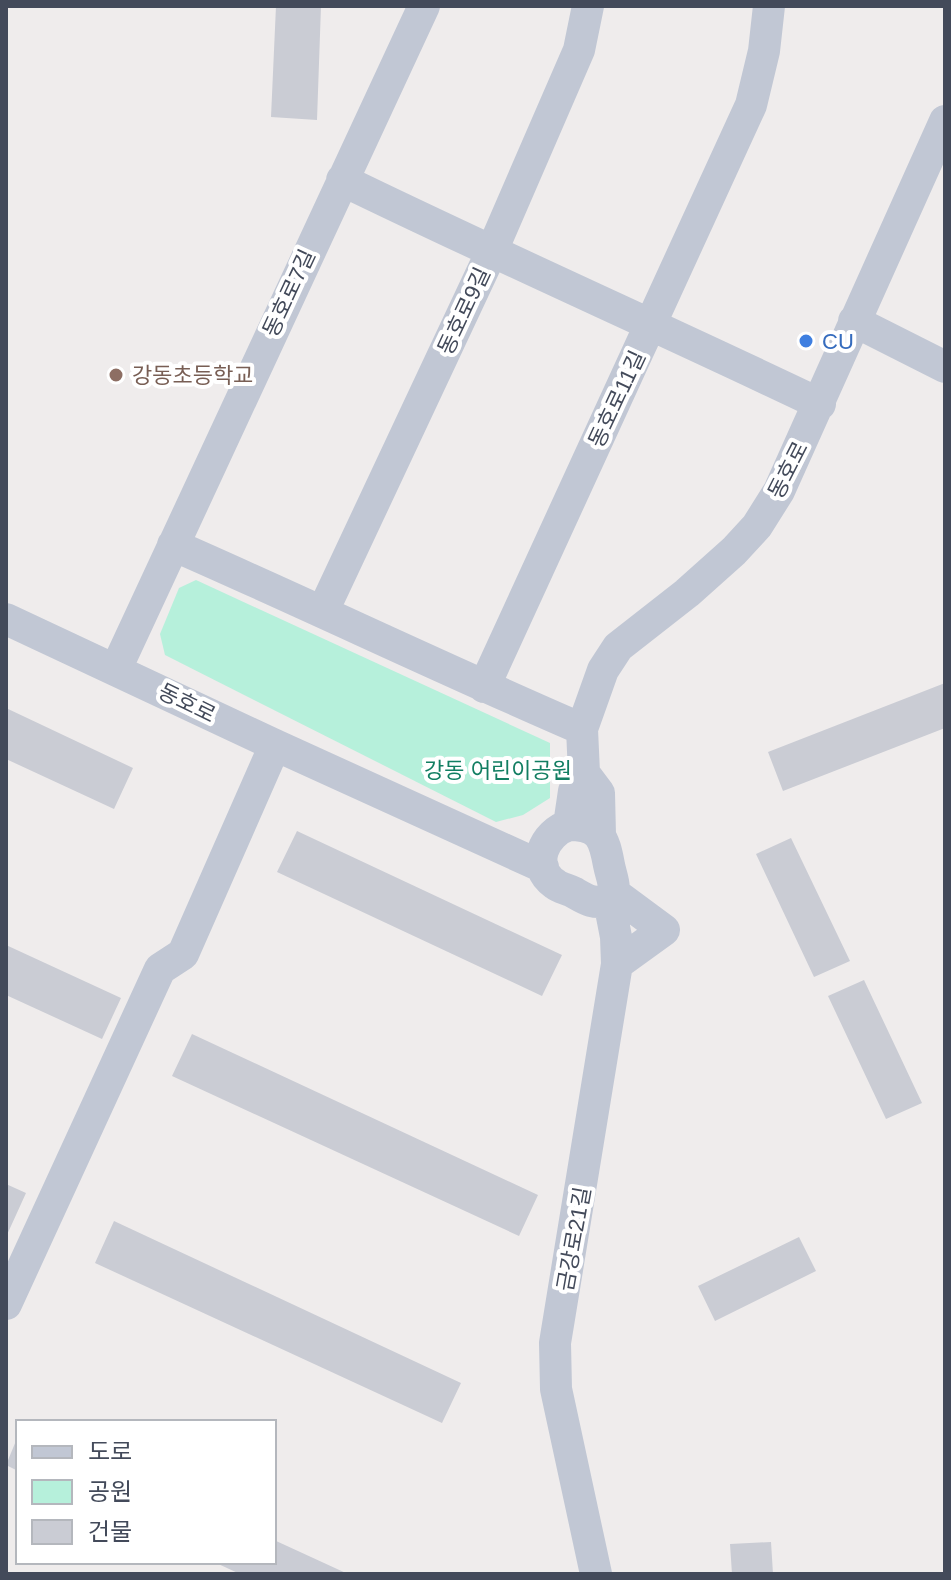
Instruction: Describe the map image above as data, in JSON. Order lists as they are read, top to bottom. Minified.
{"streets":{"street":["동호로7길","동호로9길","동호로11길","동호로","금강로21길"]},"crossings":[["동호로7길","동호로"],["동호로","금강로21길"]],"parks":["강동 어린이공원"],"places":["CU","강동초등학교"],"legend":["도로","공원","건물"]}
